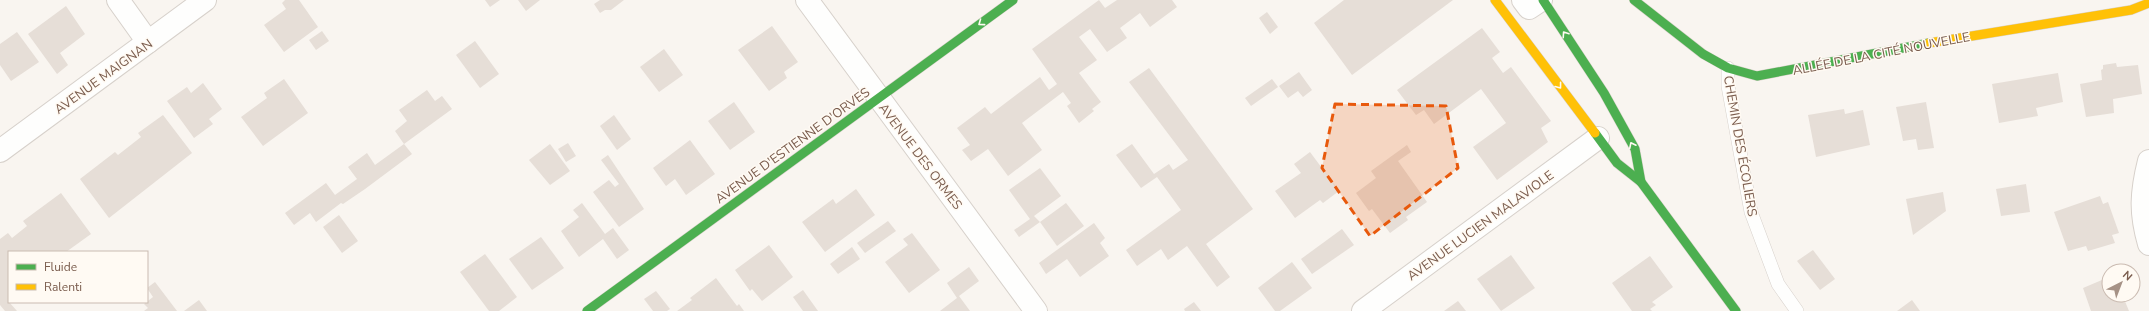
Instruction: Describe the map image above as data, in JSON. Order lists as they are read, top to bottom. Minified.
{"streets":{"street":["ALLÉE DE LA CITÉ NOUVELLE","AVENUE MAIGNAN","AVENUE D'ESTIENNE D'ORVES","AVENUE DES ORMES","AVENUE LUCIEN MALAVIOLE"],"lane":["CHEMIN DES ÉCOLIERS"]},"crossings":[["ALLÉE DE LA CITÉ NOUVELLE","CHEMIN DES ÉCOLIERS"],["AVENUE D'ESTIENNE D'ORVES","AVENUE DES ORMES"]],"legend":["Fluide","Ralenti"],"north":"top right"}
